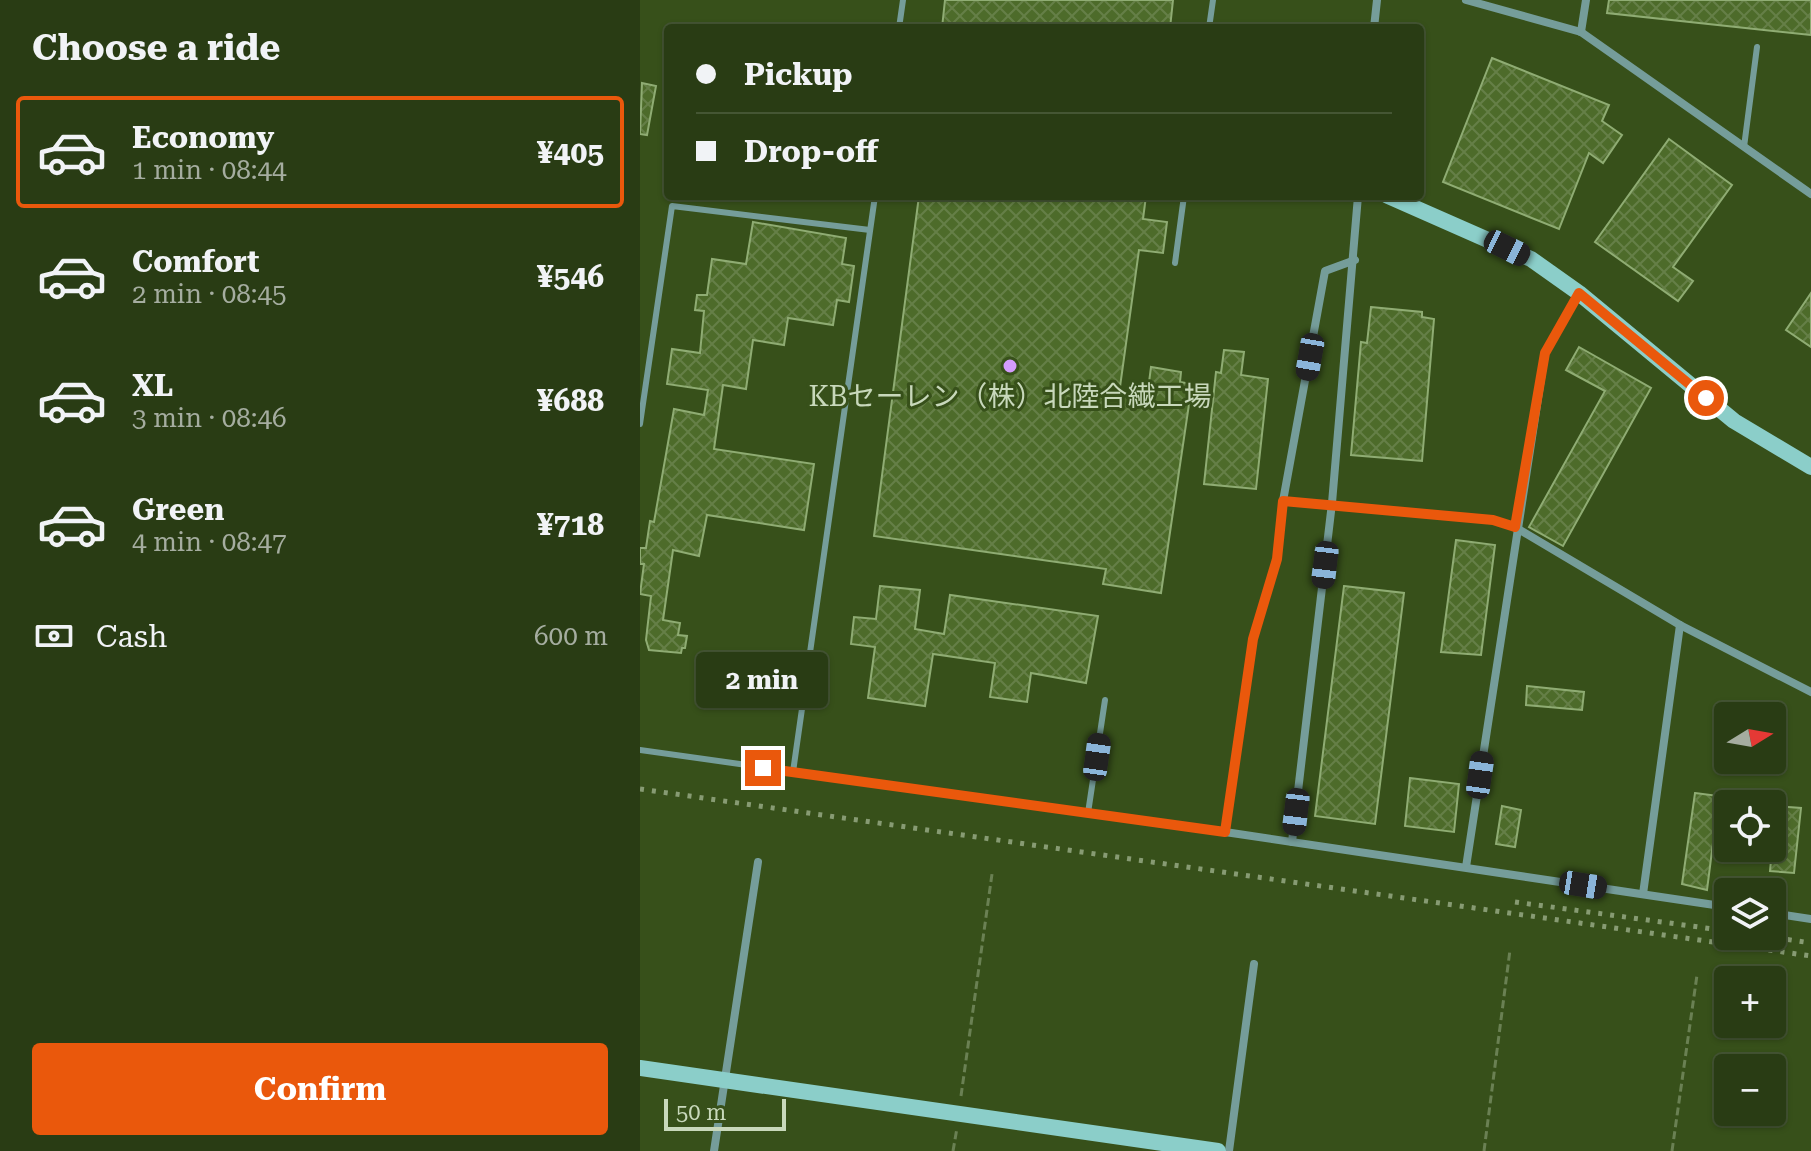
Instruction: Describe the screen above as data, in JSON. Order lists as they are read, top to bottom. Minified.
{"places":["KBセーレン（株）北陸合繊工場"],"scale_bar":"50 m","north":"right","page":{"heading":"Choose a ride","banner":["Pickup","Drop-off"],"list":[{"name":"Economy","note":"1 min · 08:44","value":"¥405"},{"name":"Comfort","note":"2 min · 08:45","value":"¥546"},{"name":"XL","note":"3 min · 08:46","value":"¥688"},{"name":"Green","note":"4 min · 08:47","value":"¥718"}],"pay":["Cash","600 m"],"bubble":"2 min","map_buttons":["+","−"],"buttons":"Confirm","scale":"50 m"}}
